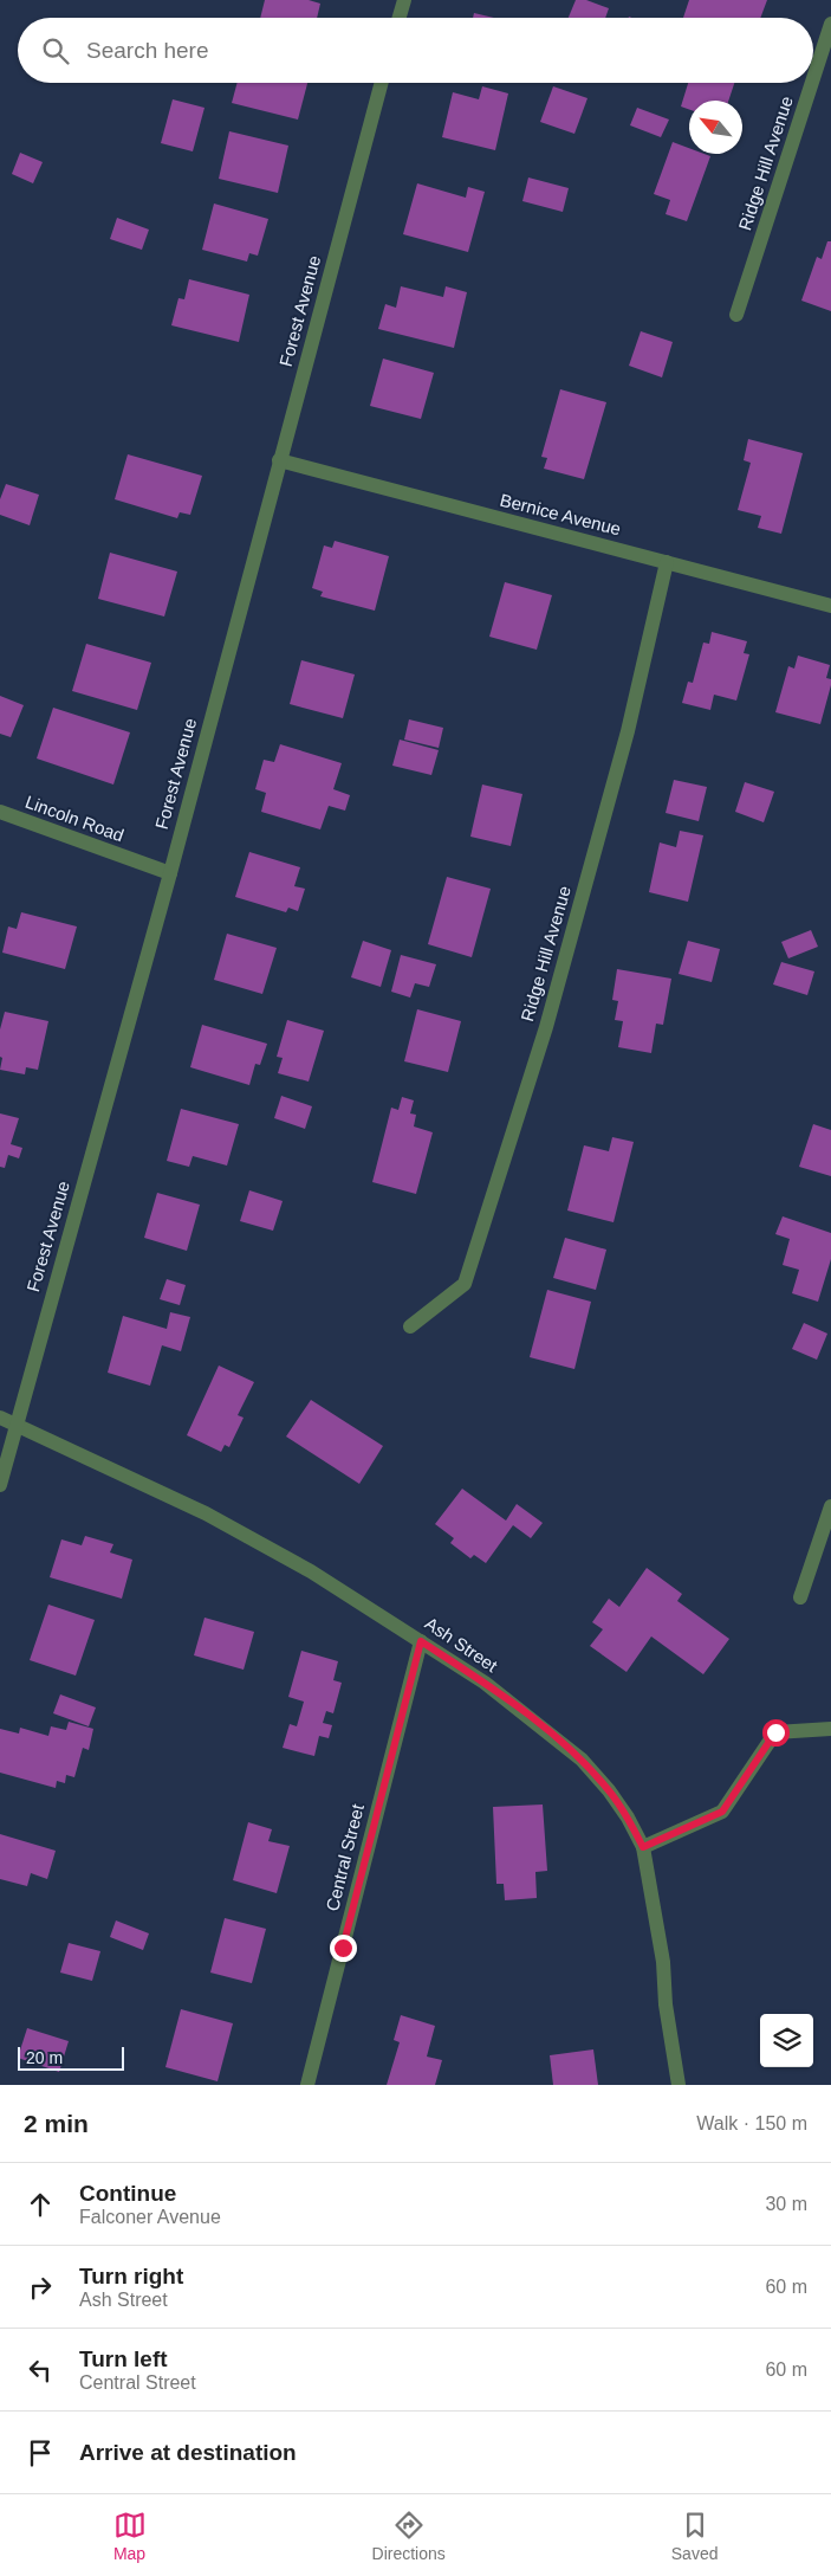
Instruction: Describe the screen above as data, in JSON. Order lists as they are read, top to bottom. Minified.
{"streets":{"street":["Ridge Hill Avenue","Forest Avenue","Bernice Avenue","Lincoln Road","Ash Street","Central Street"]},"crossings":[["Ridge Hill Avenue","Bernice Avenue"],["Forest Avenue","Bernice Avenue"],["Forest Avenue","Lincoln Road"],["Forest Avenue","Ash Street"],["Ash Street","Central Street"]],"scale_bar":"20 m","north":"top left","page":{"search":"Search here","scale":"20 m","heading":["2 min","Walk · 150 m"],"list":[["Continue","Falconer Avenue","30 m"],["Turn right","Ash Street","60 m"],["Turn left","Central Street","60 m"],"Arrive at destination"],"nav":["Map","Directions","Saved"]}}
